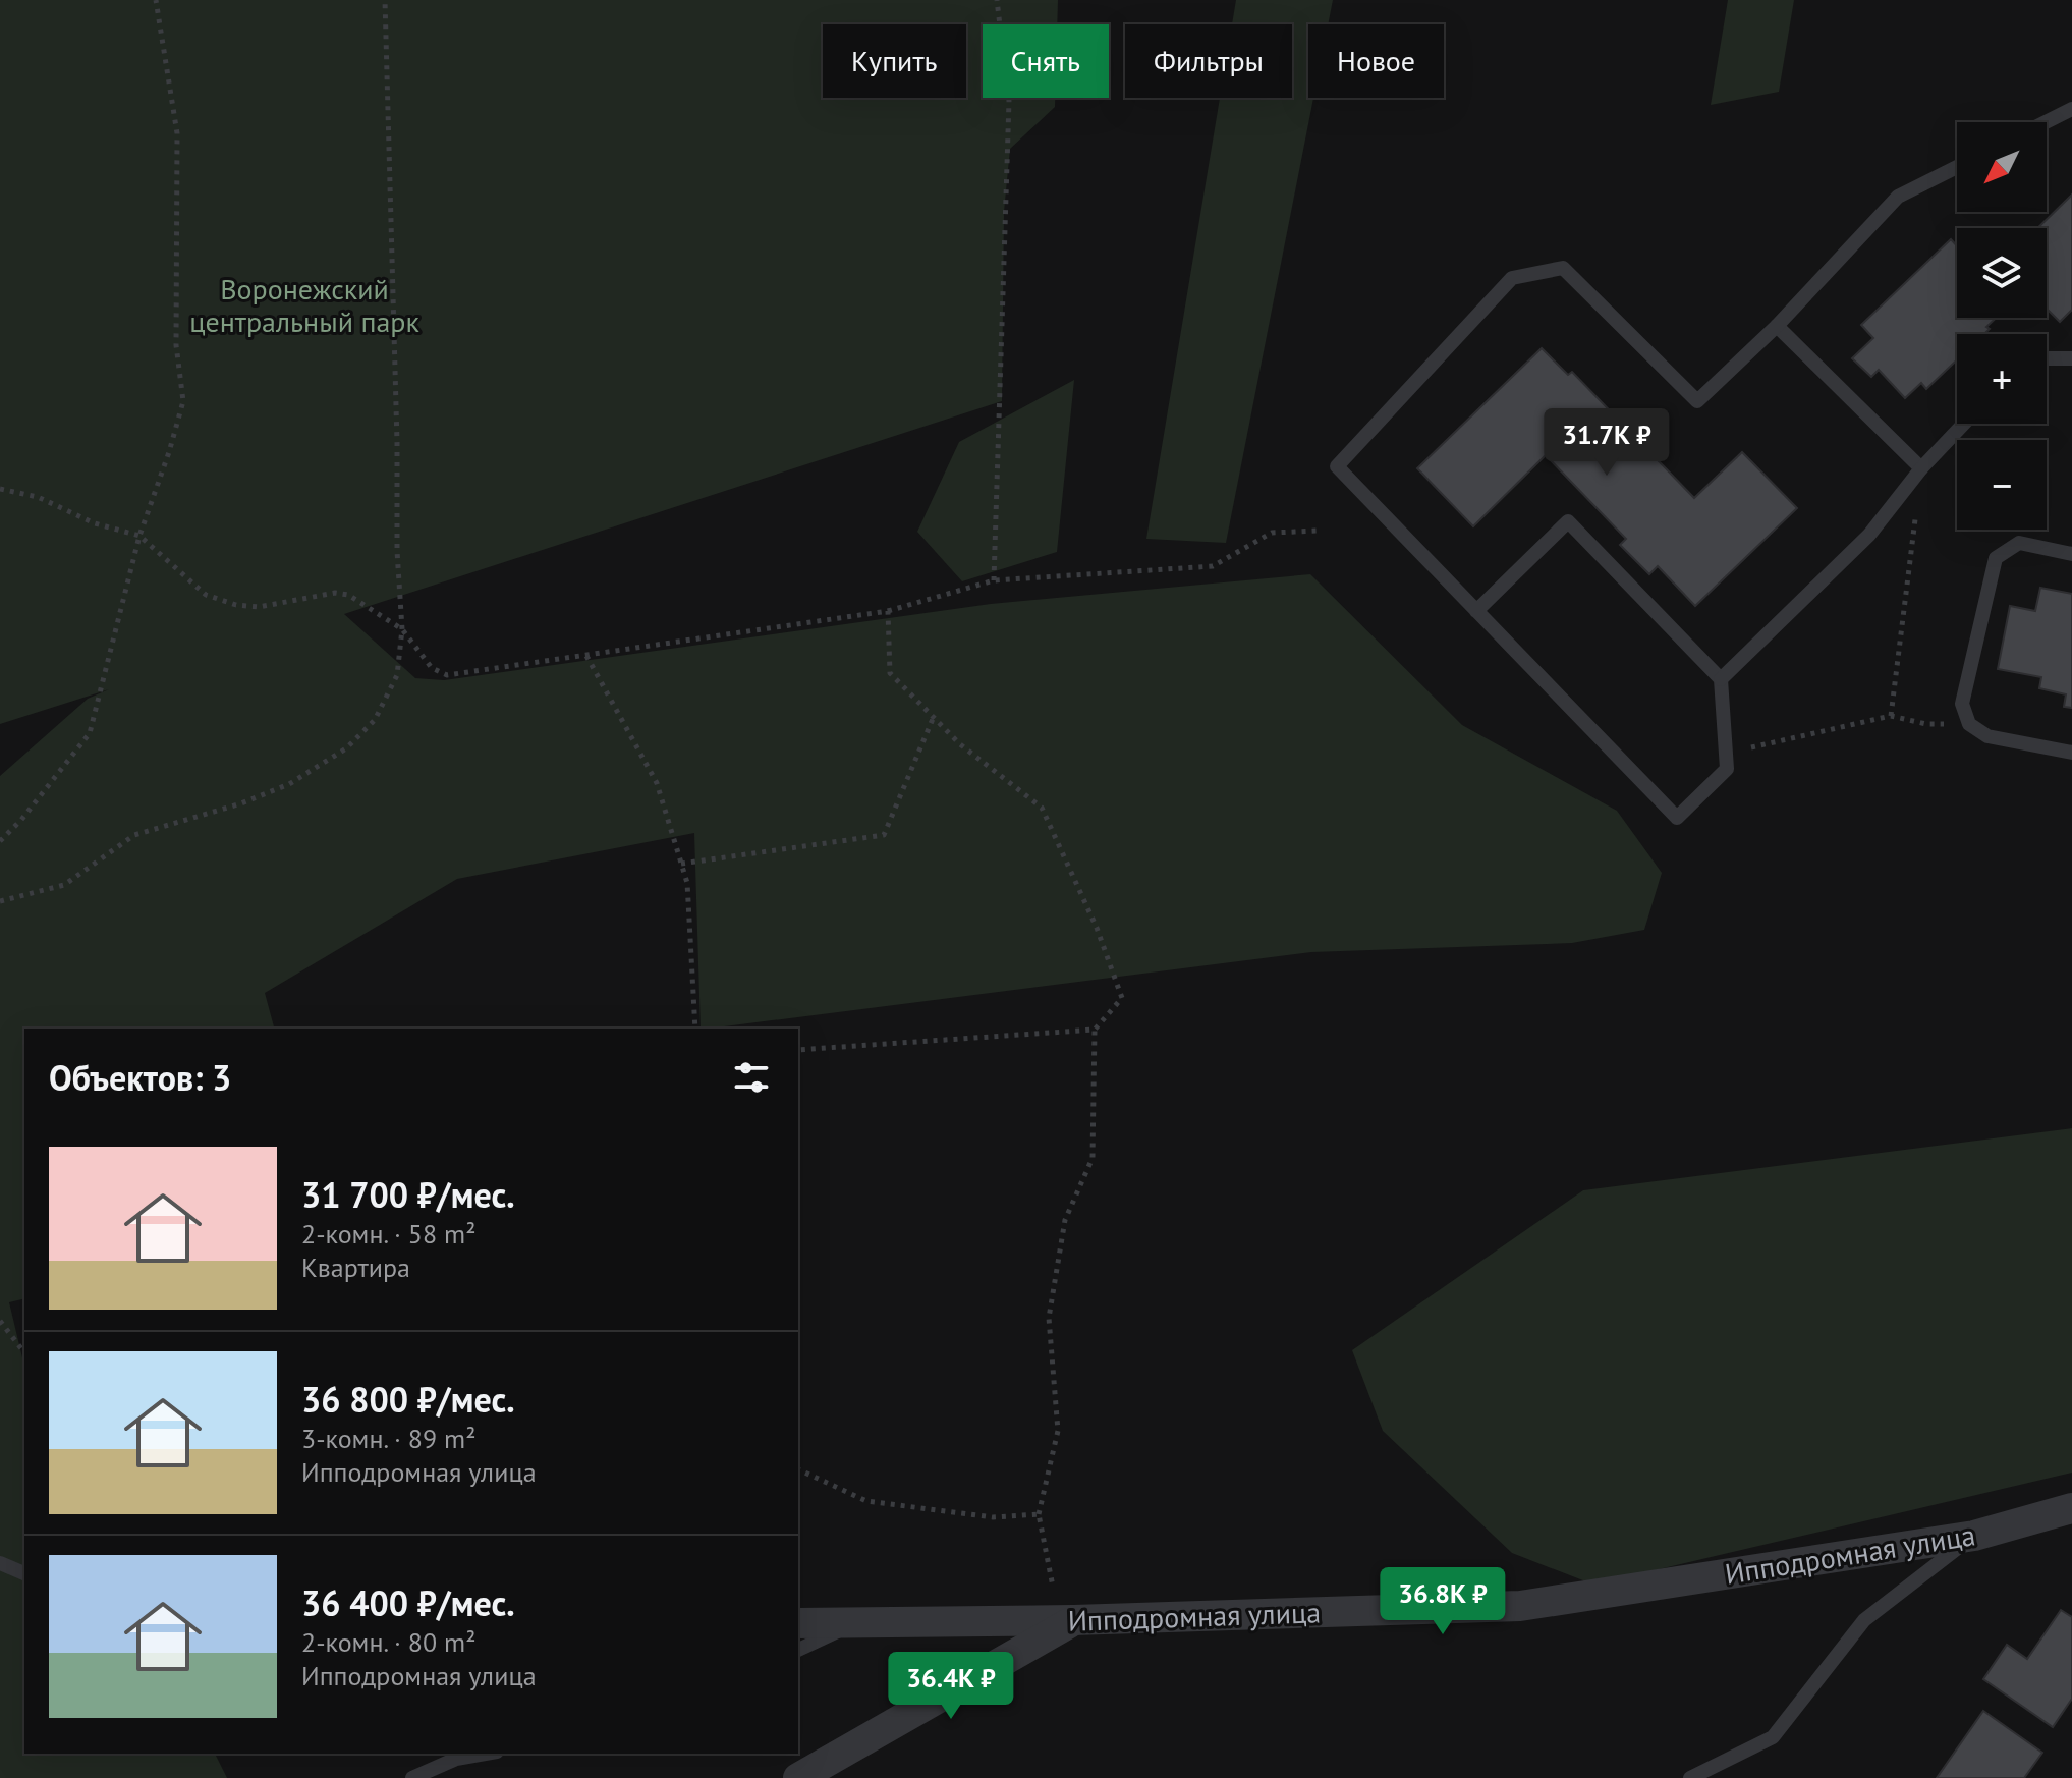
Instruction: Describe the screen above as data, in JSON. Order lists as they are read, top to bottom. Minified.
{"streets":{"street":["Ипподромная улица"]},"parks":["Воронежский центральный парк"],"north":"bottom left","page":{"chip":["Купить","Снять","Фильтры","Новое"],"map_buttons":["+","−"],"price":["31.7K ₽","36.8K ₽","36.4K ₽"],"heading":"Объектов: 3","list":[{"name":"31 700 ₽/мес.","note":"2-комн. · 58 m² · Квартира"},{"name":"36 800 ₽/мес.","note":"3-комн. · 89 m² · Ипподромная улица"},{"name":"36 400 ₽/мес.","note":"2-комн. · 80 m² · Ипподромная улица"}]}}
